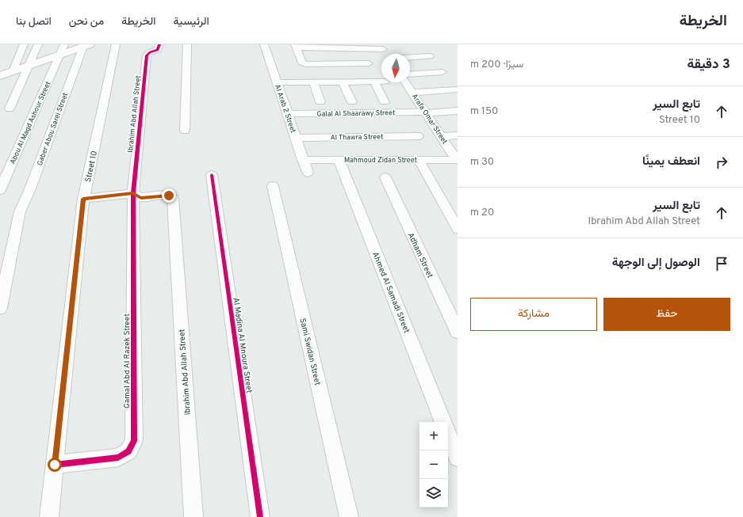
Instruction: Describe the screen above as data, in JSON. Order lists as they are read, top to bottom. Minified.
{"streets":{"street":["Al Arab 2 Street","Galal Al Shaarawy Street","Ibrahim Abd Allah Street","Arafa Omar Street","Abou Al Magd Ashour Street","Gaber Abou Sarei Street","Al Thawra Street","Mahmoud Zidan Street","Street 10","Adham Street","Ahmed Al Samadi Street","Al Madina Al Mnoura Street","Sami Swidan Street","Gamal Abd Al Razek Street"]},"crossings":[["Al Arab 2 Street","Galal Al Shaarawy Street"],["Al Arab 2 Street","Al Thawra Street"],["Al Arab 2 Street","Mahmoud Zidan Street"],["Galal Al Shaarawy Street","Arafa Omar Street"],["Ibrahim Abd Allah Street","Gamal Abd Al Razek Street"],["Arafa Omar Street","Mahmoud Zidan Street"],["Mahmoud Zidan Street","Ahmed Al Samadi Street"],["Street 10","Gamal Abd Al Razek Street"]],"north":"bottom","page":{"header":"الخريطة","nav":["الرئيسية","الخريطة","من نحن","اتصل بنا"],"heading":["3 دقيقة","سيرًا · 200 m"],"list":[["تابع السير","Street 10","150 m"],["انعطف يمينًا","30 m"],["تابع السير","Ibrahim Abd Allah Street","20 m"],"الوصول إلى الوجهة"],"buttons":["حفظ","مشاركة"],"map_buttons":["+","−"]}}
